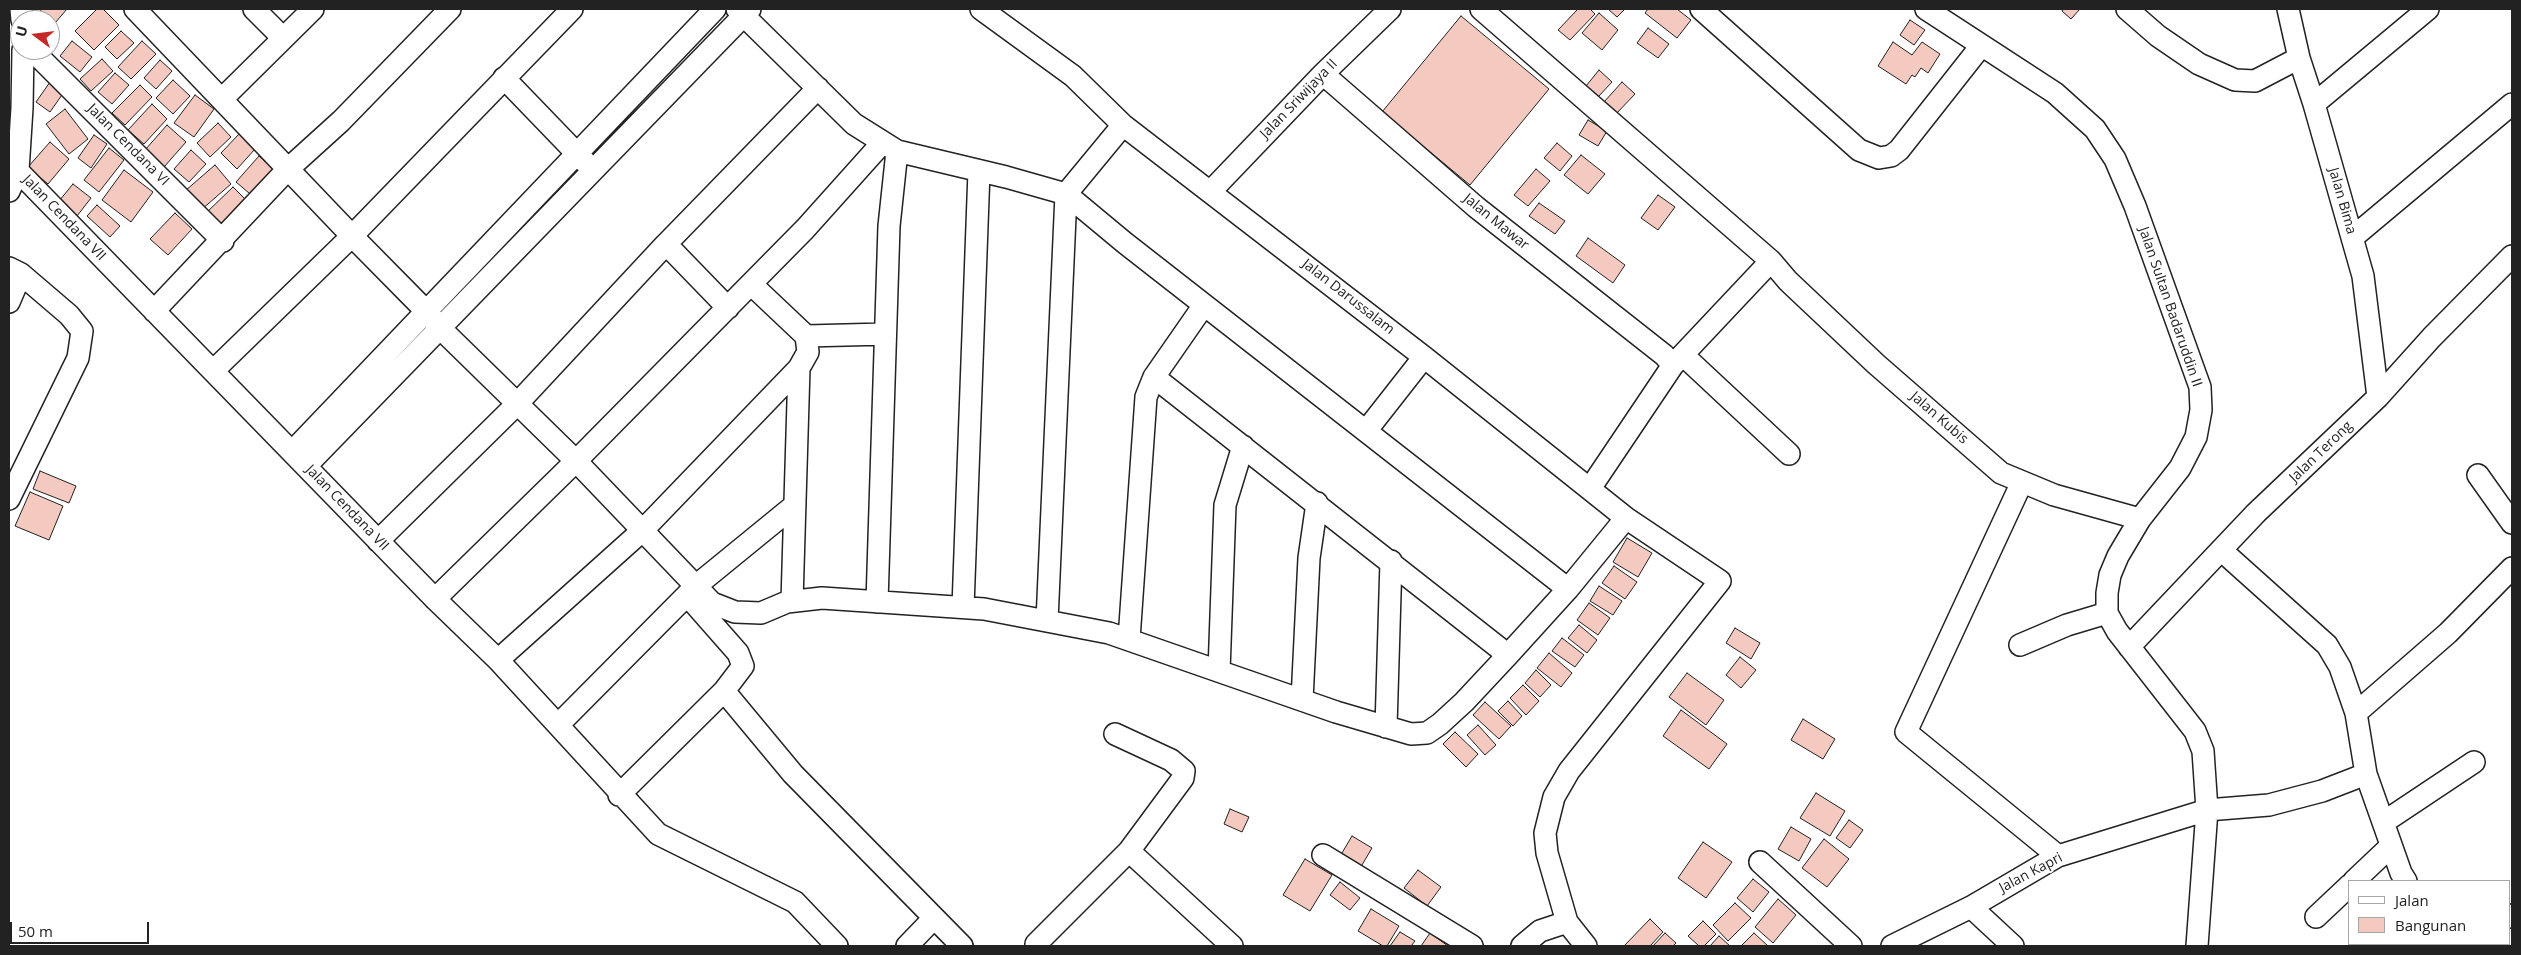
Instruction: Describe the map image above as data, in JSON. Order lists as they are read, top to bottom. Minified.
{"streets":{"street":["Jalan Sriwijaya II","Jalan Cendana VI","Jalan Bima","Jalan Cendana VII","Jalan Mawar","Jalan Darussalam","Jalan Sultan Badaruddin II","Jalan Kubis","Jalan Terong","Jalan Kapri"]},"crossings":[["Jalan Sriwijaya II","Jalan Mawar"],["Jalan Sriwijaya II","Jalan Darussalam"],["Jalan Bima","Jalan Terong"],["Jalan Sultan Badaruddin II","Jalan Kubis"]],"legend":["Jalan","Bangunan"],"scale_bar":"50 m","north":"left"}
